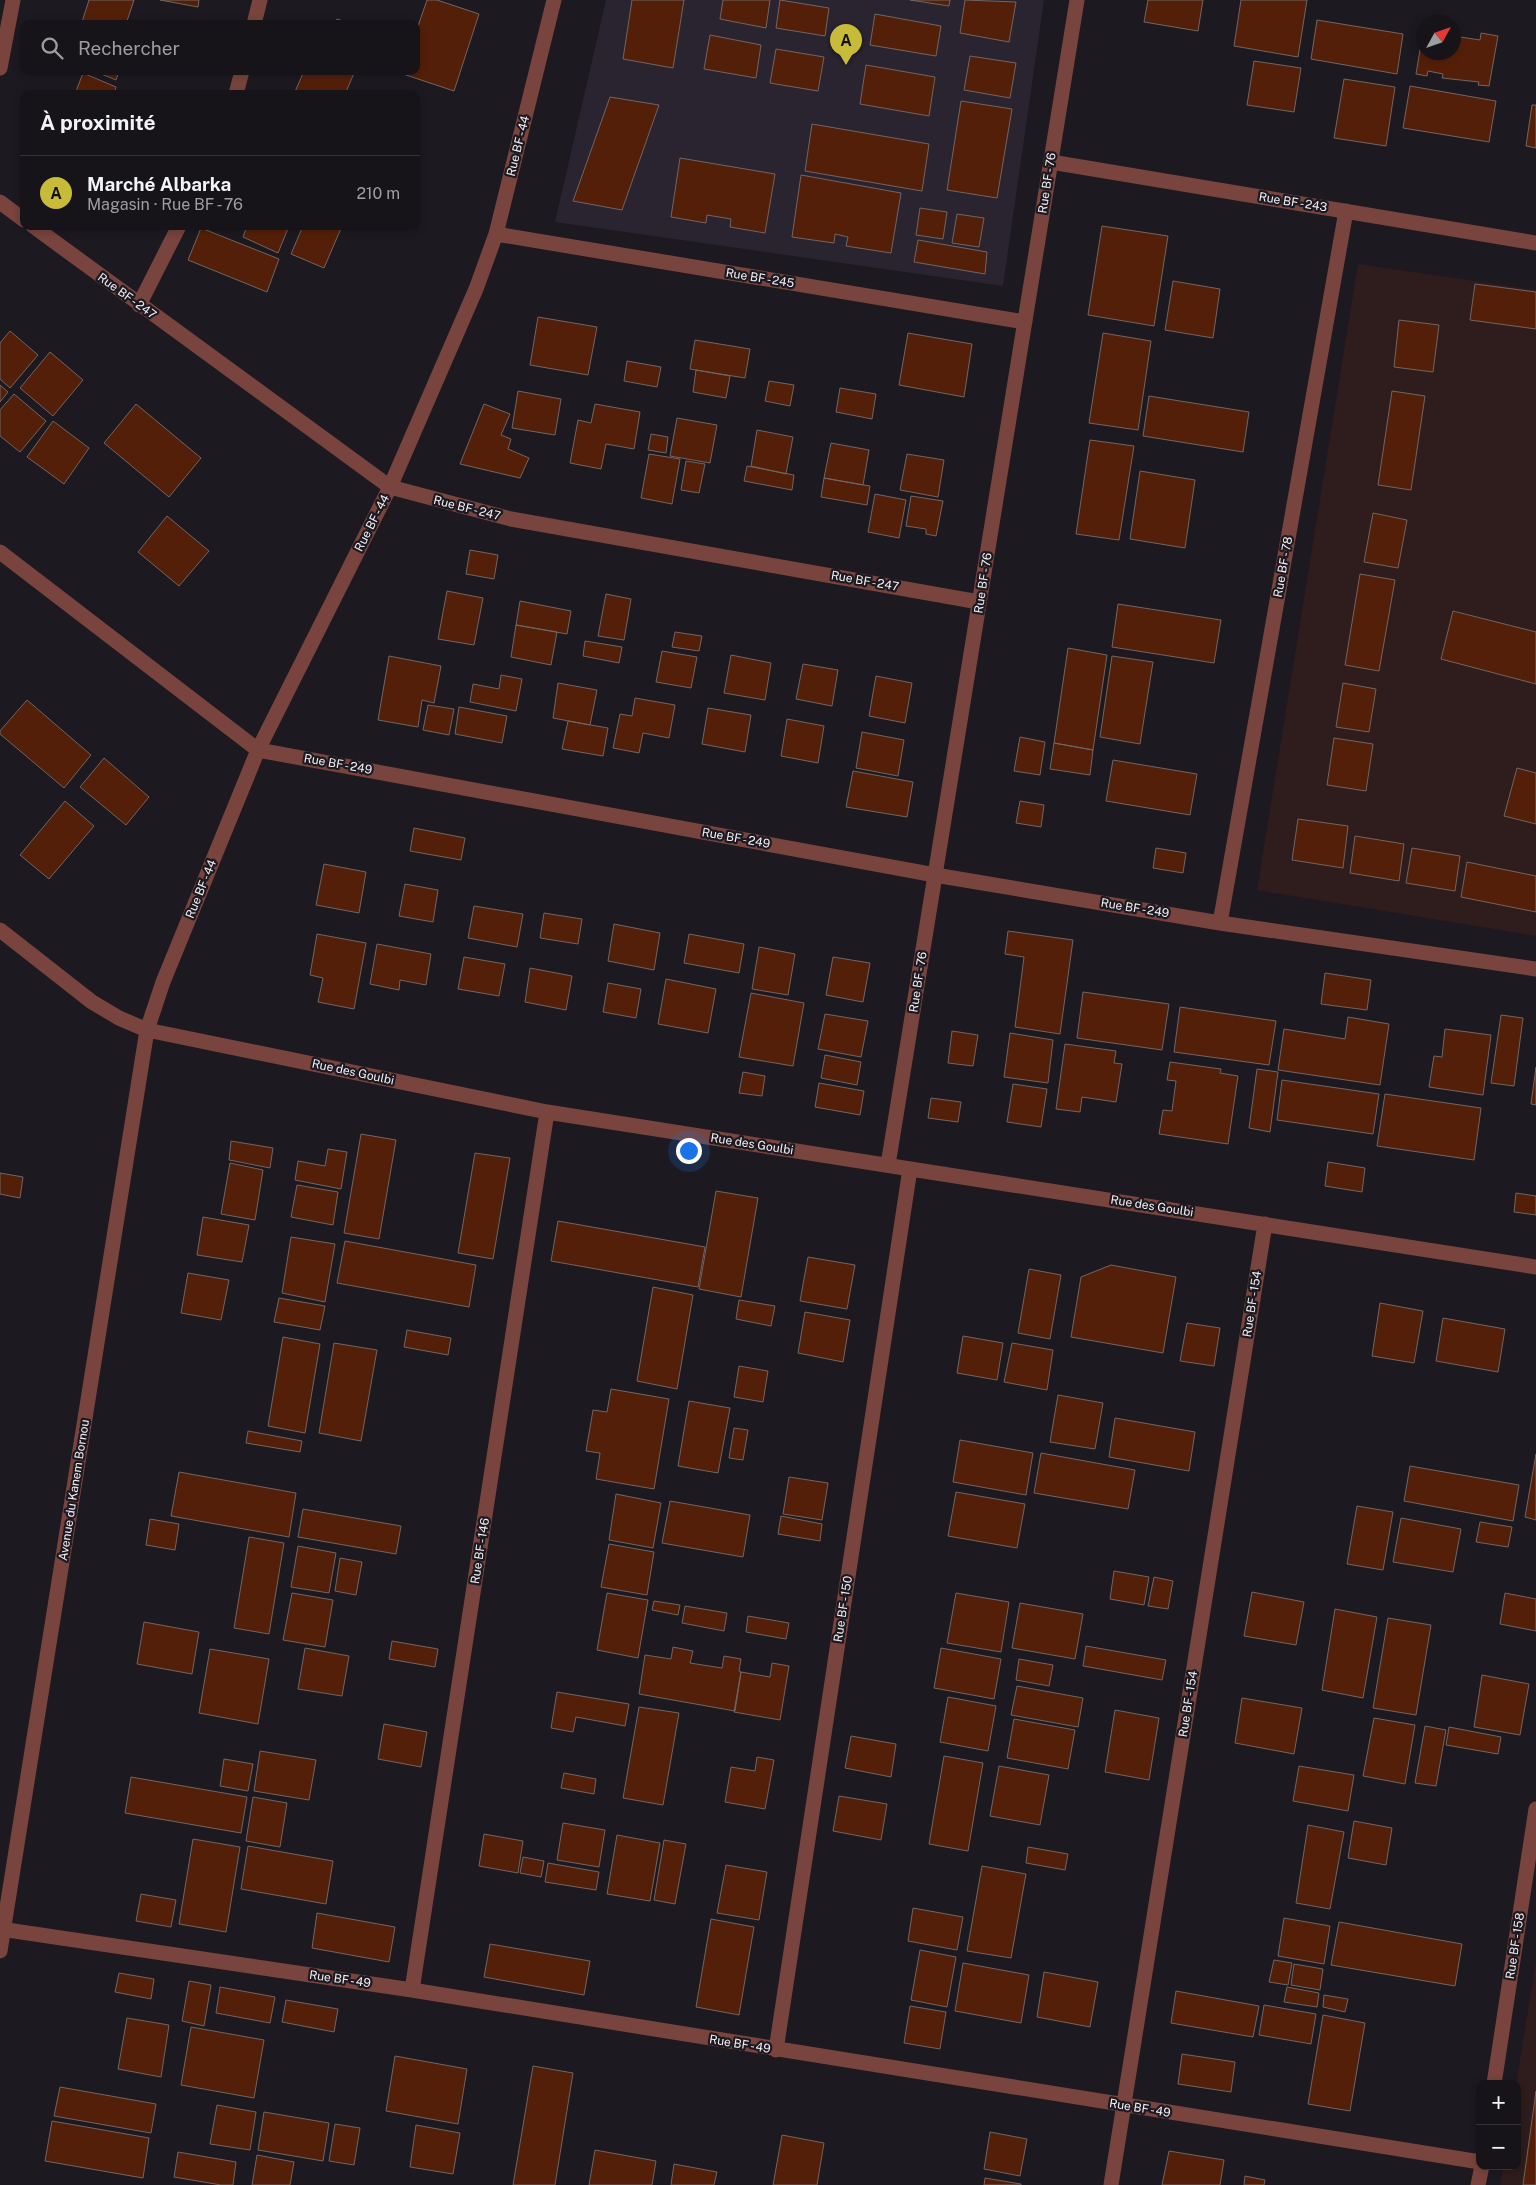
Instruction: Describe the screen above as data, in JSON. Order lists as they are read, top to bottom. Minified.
{"streets":{"street":["Rue BF - 44","Rue BF - 76","Rue BF - 243","Rue BF - 245","Rue BF - 247","Rue BF - 78","Rue BF - 249","Rue des Goulbi","Rue BF - 154","Avenue du Kanem Bornou","Rue BF - 146","Rue BF - 150","Rue BF - 158","Rue BF - 49"]},"crossings":[["Rue BF - 44","Rue BF - 245"],["Rue BF - 44","Rue BF - 247"],["Rue BF - 44","Rue BF - 249"],["Rue BF - 44","Rue des Goulbi"],["Rue BF - 44","Avenue du Kanem Bornou"],["Rue BF - 76","Rue BF - 243"],["Rue BF - 76","Rue BF - 245"],["Rue BF - 76","Rue BF - 247"],["Rue BF - 76","Rue BF - 249"],["Rue BF - 76","Rue des Goulbi"],["Rue BF - 243","Rue BF - 78"],["Rue BF - 78","Rue BF - 249"],["Rue des Goulbi","Rue BF - 154"],["Rue des Goulbi","Avenue du Kanem Bornou"],["Rue des Goulbi","Rue BF - 146"],["Rue des Goulbi","Rue BF - 150"],["Rue BF - 154","Rue BF - 49"],["Avenue du Kanem Bornou","Rue BF - 49"],["Rue BF - 146","Rue BF - 49"],["Rue BF - 150","Rue BF - 49"]],"north":"top right","page":{"search":"Rechercher","pins":"A","heading":"À proximité","list":[{"mark":"A","name":"Marché Albarka","note":"Magasin · Rue BF - 76","value":"210 m"}],"map_buttons":["+","−"]}}
